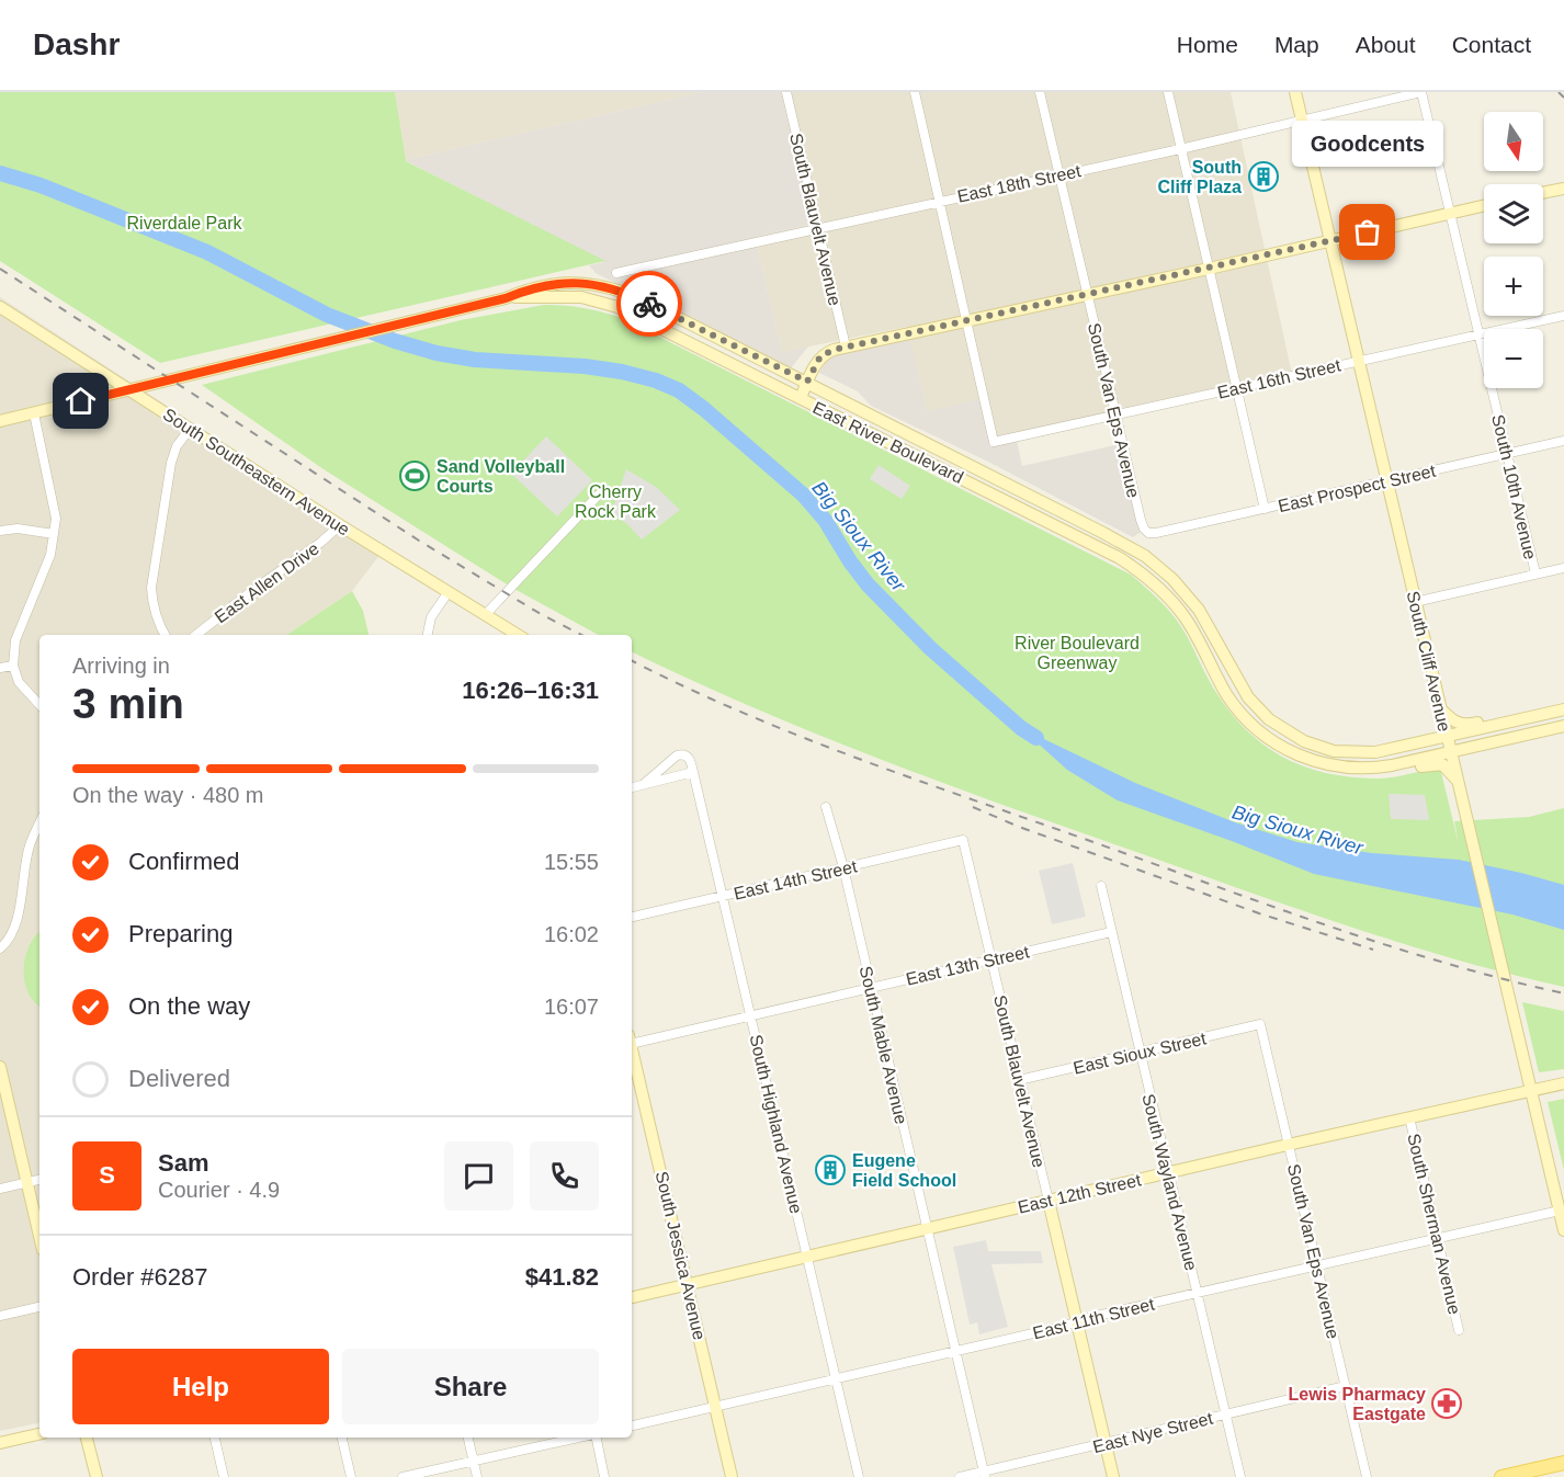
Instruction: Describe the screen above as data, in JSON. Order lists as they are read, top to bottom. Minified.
{"streets":{"main road":["South Blauvelt Avenue","East River Boulevard","South Southeastern Avenue","South Cliff Avenue","East 12th Street","South Jessica Avenue"],"street":["East 18th Street","East 16th Street","South Van Eps Avenue","South 10th Avenue","East Prospect Street","East Allen Drive","East 14th Street","East 13th Street","South Mable Avenue","East Sioux Street","South Highland Avenue","South Wayland Avenue","South Sherman Avenue","East 11th Street","East Nye Street"]},"crossings":[["East 18th Street","South Blauvelt Avenue"],["East 18th Street","South Van Eps Avenue"],["East 18th Street","South 10th Avenue"],["East 18th Street","South Cliff Avenue"],["South Blauvelt Avenue","East 14th Street"],["South Blauvelt Avenue","East 13th Street"],["South Blauvelt Avenue","East Sioux Street"],["South Blauvelt Avenue","East 12th Street"],["South Blauvelt Avenue","East 11th Street"],["South Blauvelt Avenue","East Nye Street"],["East 16th Street","South Van Eps Avenue"],["East 16th Street","South 10th Avenue"],["East 16th Street","South Cliff Avenue"],["South Van Eps Avenue","East Prospect Street"],["South Van Eps Avenue","East Sioux Street"],["South Van Eps Avenue","East 12th Street"],["South Van Eps Avenue","East 11th Street"],["South Van Eps Avenue","East Nye Street"],["East River Boulevard","South Cliff Avenue"],["South Southeastern Avenue","East Allen Drive"],["South 10th Avenue","East Prospect Street"],["East Prospect Street","South Cliff Avenue"],["South Cliff Avenue","East 12th Street"],["South Cliff Avenue","East 11th Street"],["East 14th Street","South Mable Avenue"],["East 14th Street","South Highland Avenue"],["East 13th Street","South Mable Avenue"],["East 13th Street","South Highland Avenue"],["East 13th Street","South Wayland Avenue"],["South Mable Avenue","East 12th Street"],["South Mable Avenue","East 11th Street"],["South Mable Avenue","East Nye Street"],["East Sioux Street","South Wayland Avenue"],["South Highland Avenue","East 12th Street"],["South Highland Avenue","East 11th Street"],["South Wayland Avenue","East 12th Street"],["South Wayland Avenue","East 11th Street"],["South Wayland Avenue","East Nye Street"],["East 12th Street","South Sherman Avenue"],["East 12th Street","South Jessica Avenue"],["South Sherman Avenue","East 11th Street"],["South Jessica Avenue","East 11th Street"]],"water":["Big Sioux River"],"parks":["Riverdale Park","Cherry Rock Park","River Boulevard Greenway"],"places":{"building":["South Cliff Plaza","Eugene Field School"],"other":["Goodcents"],"sports":["Sand Volleyball Courts"],"pharmacy":["Lewis Pharmacy Eastgate"]},"north":"bottom","page":{"header":"Dashr","nav":["Home","Map","About","Contact"],"map_buttons":["+","−"],"bubble":"Goodcents","heading":["3 min","Arriving in","16:26–16:31"],"panel":["Sam","Courier · 4.9","Order #6287","$41.82"],"bar":"On the way · 480 m","list":[["Confirmed","15:55"],["Preparing","16:02"],["On the way","16:07"],"Delivered"],"round":"S","buttons":["Help","Share"]}}
